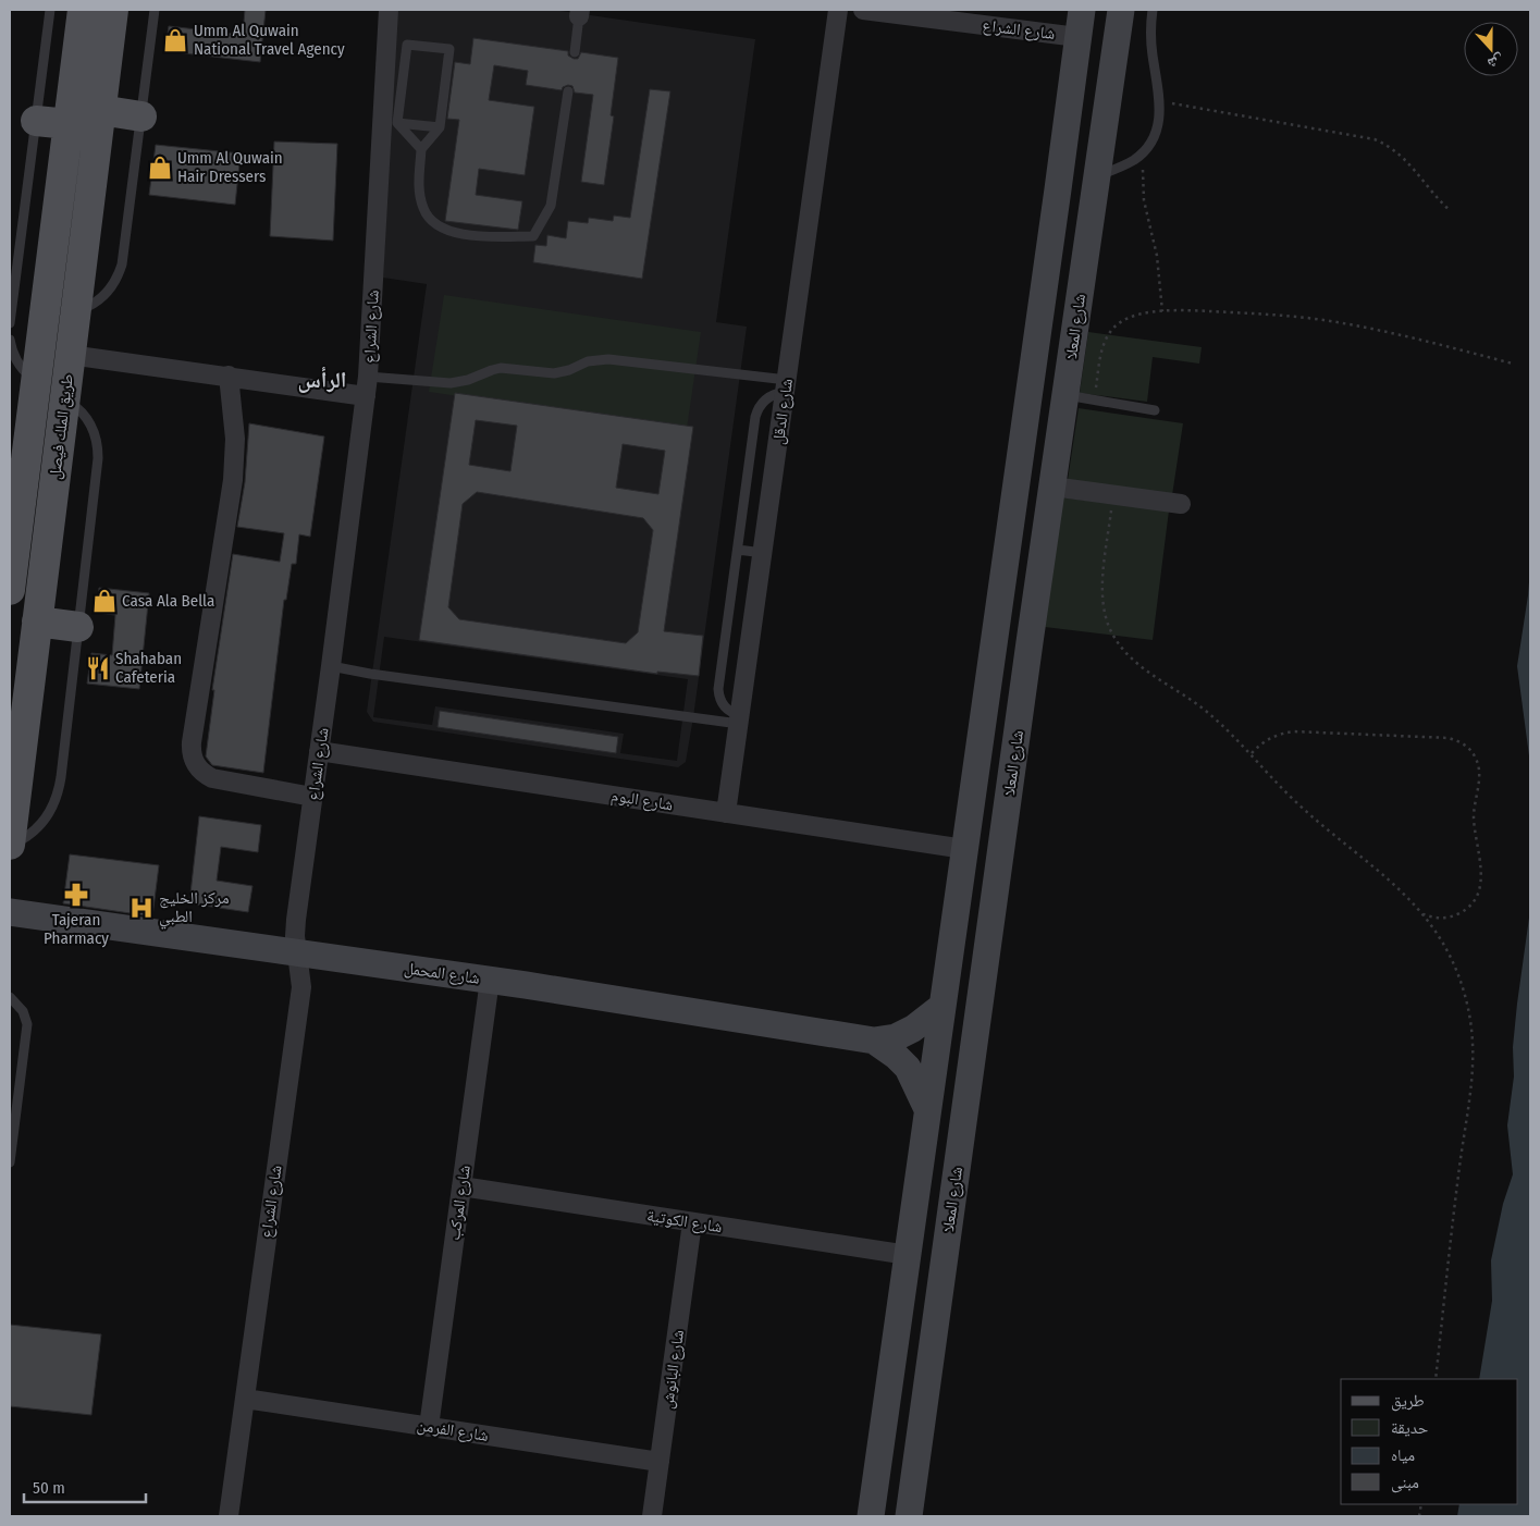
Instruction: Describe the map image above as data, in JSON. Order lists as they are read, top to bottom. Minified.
{"streets":{"main road":["طريق الملك فيصل"],"street":["شارع الشراع","شارع المعلا","شارع الدقل","شارع البوم","شارع المحمل","شارع المركب","شارع الكوتية","شارع البانوش","شارع الفرمن"]},"crossings":[["شارع الشراع","شارع البوم"],["شارع الشراع","شارع المحمل"],["شارع الشراع","شارع الفرمن"],["شارع الدقل","شارع البوم"],["شارع المحمل","شارع المركب"],["شارع المركب","شارع الكوتية"],["شارع المركب","شارع الفرمن"],["شارع الكوتية","شارع البانوش"],["شارع البانوش","شارع الفرمن"]],"districts":["الرأس"],"places":{"shop":["Umm Al Quwain National Travel Agency","Umm Al Quwain Hair Dressers","Casa Ala Bella"],"restaurant":["Shahaban Cafeteria"],"pharmacy":["Tajeran Pharmacy"],"hospital":["مركز الخليج الطبي"]},"legend":["طريق","حديقة","مياه","مبنى"],"scale_bar":"50 m","north":"bottom"}
